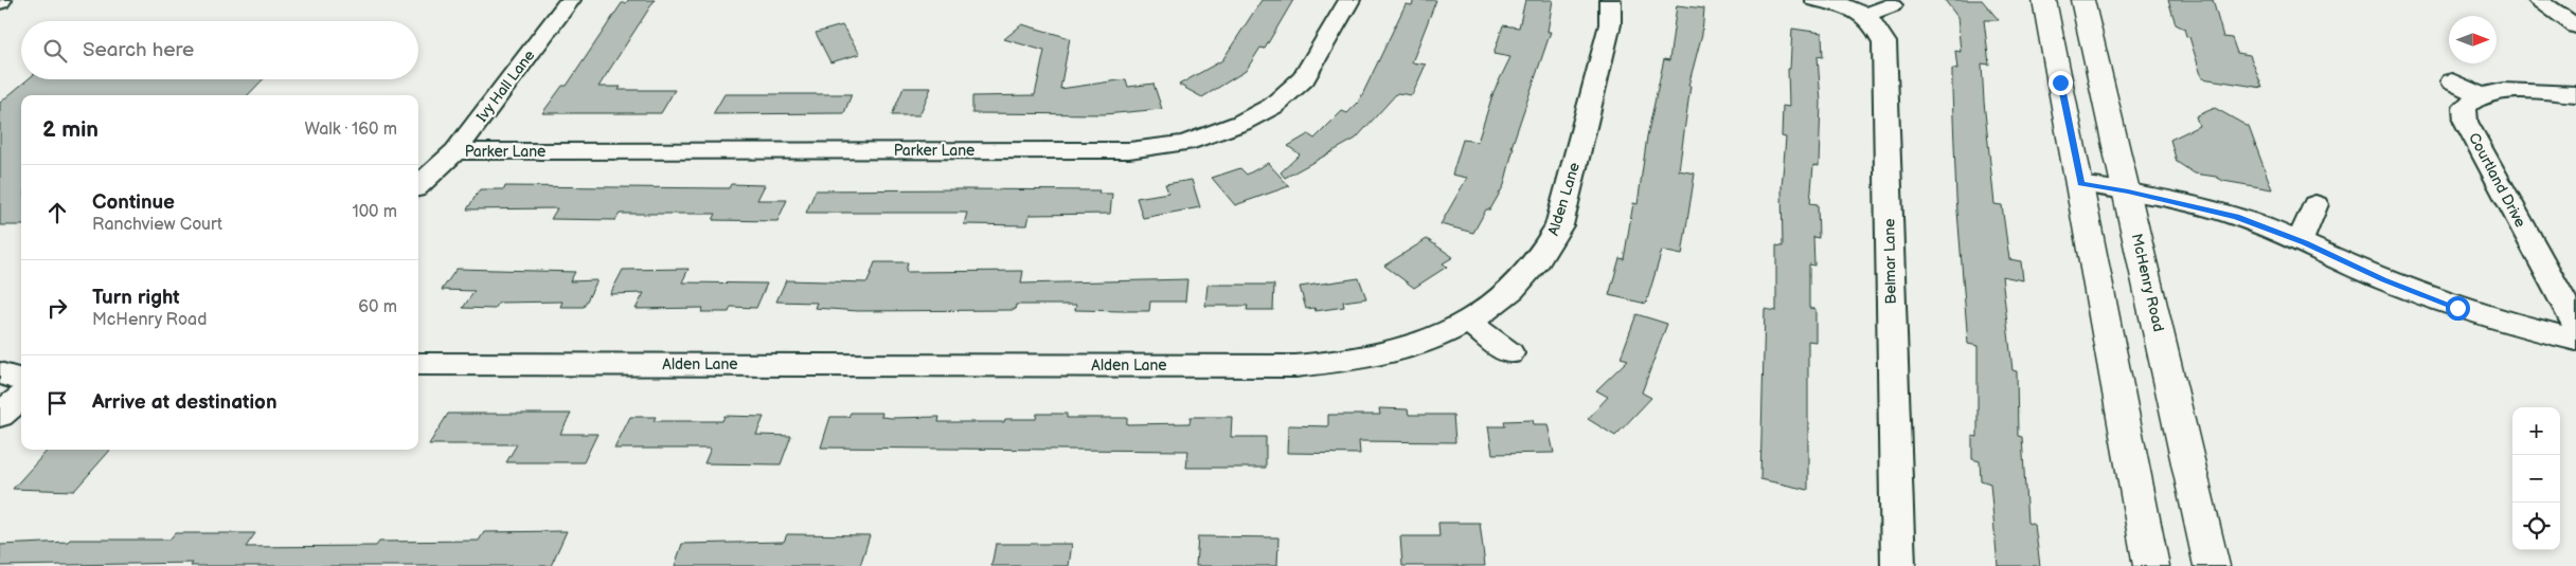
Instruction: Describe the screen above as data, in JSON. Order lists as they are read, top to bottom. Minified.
{"streets":{"main road":["McHenry Road"],"street":["Ivy Hall Lane","Parker Lane","Courtland Drive","Alden Lane","Belmar Lane"]},"crossings":[["Ivy Hall Lane","Parker Lane"]],"north":"right","page":{"search":"Search here","heading":["2 min","Walk · 160 m"],"list":[["Continue","Ranchview Court","100 m"],["Turn right","McHenry Road","60 m"],"Arrive at destination"],"map_buttons":["+","−"]}}
